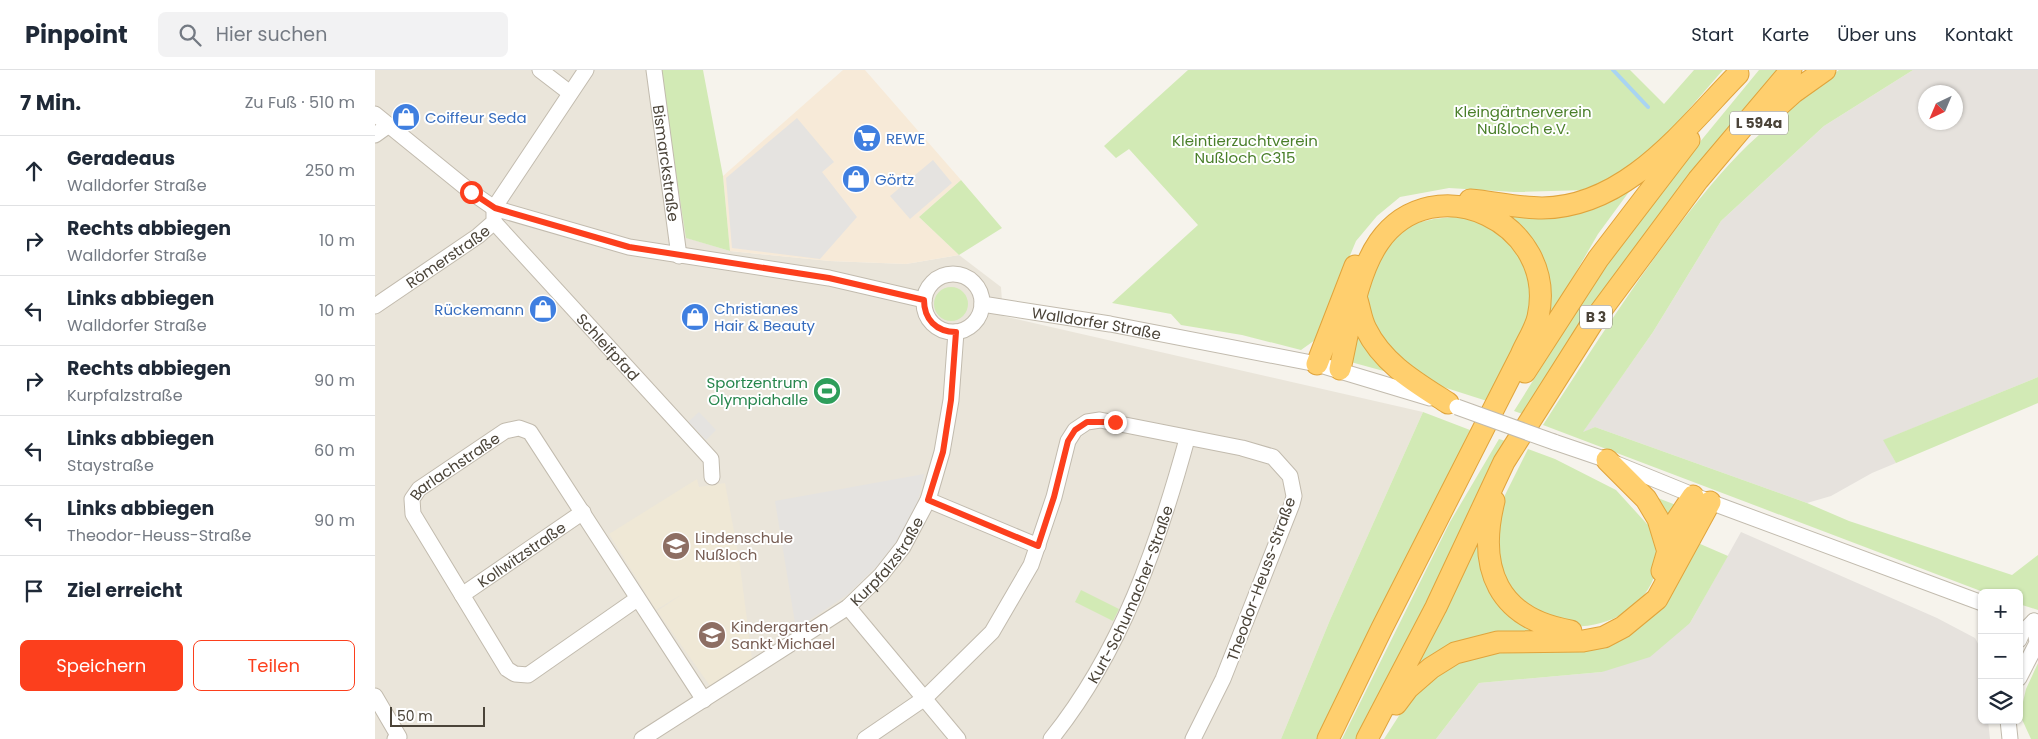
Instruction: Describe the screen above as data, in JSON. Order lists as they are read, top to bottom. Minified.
{"streets":{"highway":["L 594a","B 3"],"street":["Bismarckstraße","Römerstraße","Walldorfer Straße","Schleifpfad","Barlachstraße","Kollwitzstraße","Kurpfalzstraße","Theodor-Heuss-Straße","Kurt-Schumacher-Straße"]},"crossings":[["L 594a","B 3"],["Römerstraße","Schleifpfad"],["Walldorfer Straße","Kurpfalzstraße"],["Barlachstraße","Kollwitzstraße"],["Barlachstraße","Kurpfalzstraße"],["Theodor-Heuss-Straße","Kurt-Schumacher-Straße"]],"parks":["Kleingärtnerverein Nußloch e.V.","Kleintierzuchtverein Nußloch C315"],"places":{"shop":["Coiffeur Seda","Görtz","Rückemann","Christianes Hair & Beauty"],"supermarket":["REWE"],"sports":["Sportzentrum Olympiahalle"],"school or university":["Lindenschule Nußloch","Kindergarten Sankt Michael"]},"scale_bar":"50 m","north":"bottom left","page":{"header":"Pinpoint","search":"Hier suchen","nav":["Start","Karte","Über uns","Kontakt"],"heading":["7 Min.","Zu Fuß · 510 m"],"list":[["Geradeaus","Walldorfer Straße","250 m"],["Rechts abbiegen","Walldorfer Straße","10 m"],["Links abbiegen","Walldorfer Straße","10 m"],["Rechts abbiegen","Kurpfalzstraße","90 m"],["Links abbiegen","Staystraße","60 m"],["Links abbiegen","Theodor-Heuss-Straße","90 m"],"Ziel erreicht"],"map_buttons":["+","−"],"buttons":["Speichern","Teilen"],"scale":"50 m"}}
